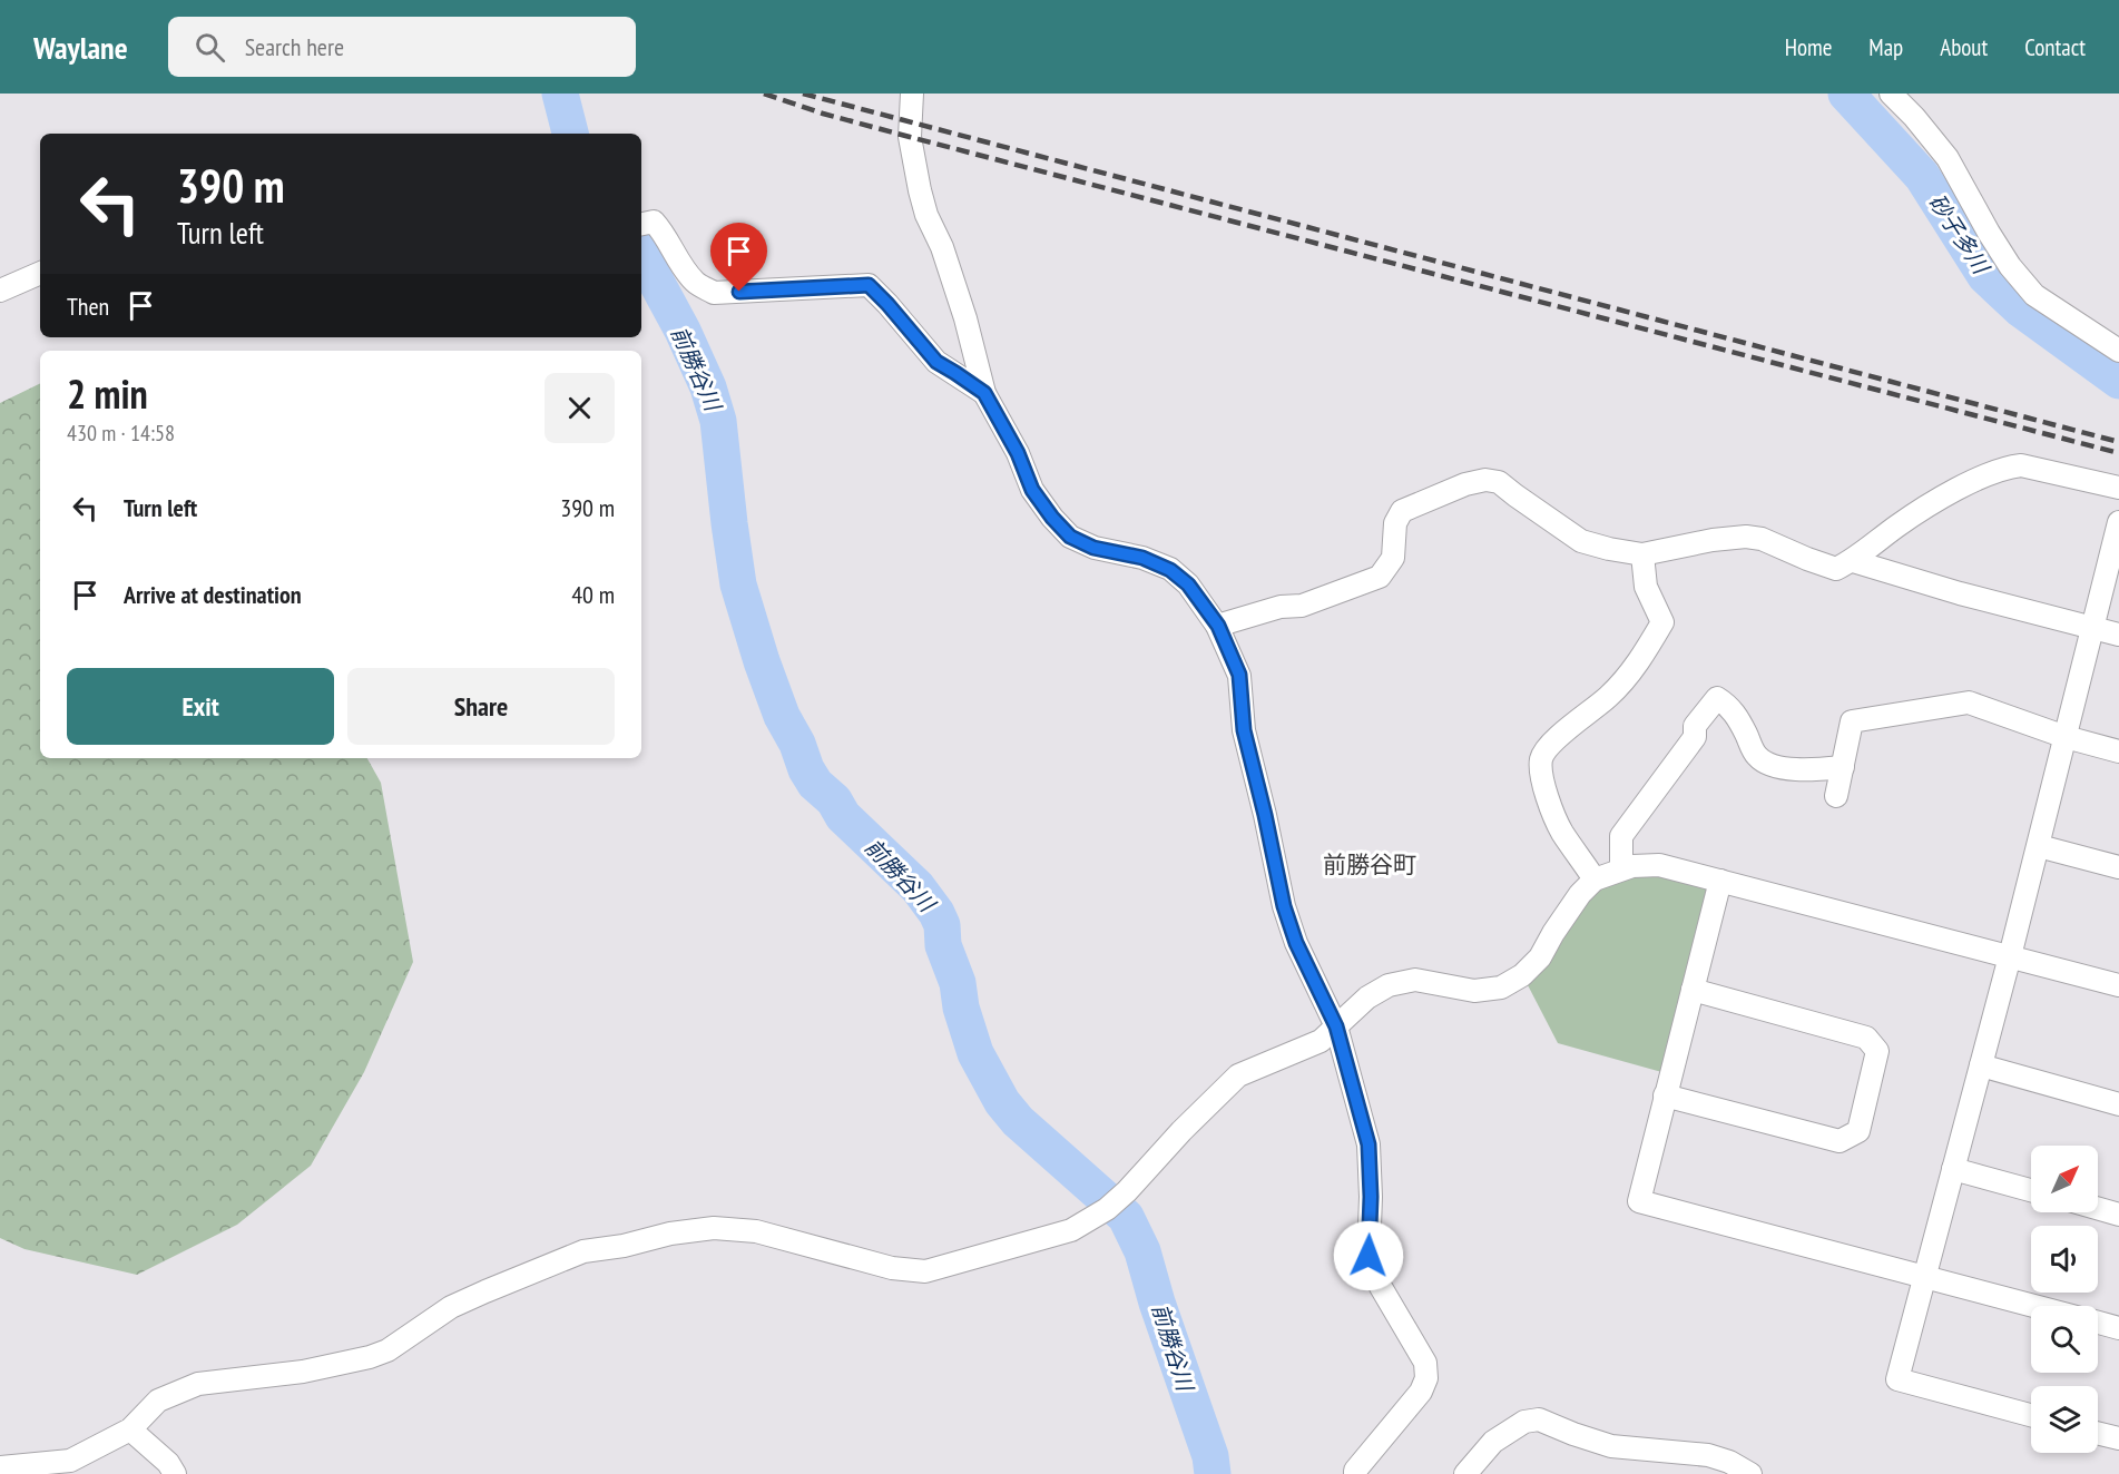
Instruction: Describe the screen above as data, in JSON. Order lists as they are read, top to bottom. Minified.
{"districts":["前勝谷町"],"water":["砂子多川","前勝谷川"],"north":"top right","page":{"header":"Waylane","search":"Search here","nav":["Home","Map","About","Contact"],"turn":["390 m","Turn left"],"then":"Then","heading":["2 min","430 m · 14:58"],"list":[{"name":"Turn left","value":"390 m"},{"name":"Arrive at destination","value":"40 m"}],"buttons":["Exit","Share"]}}
